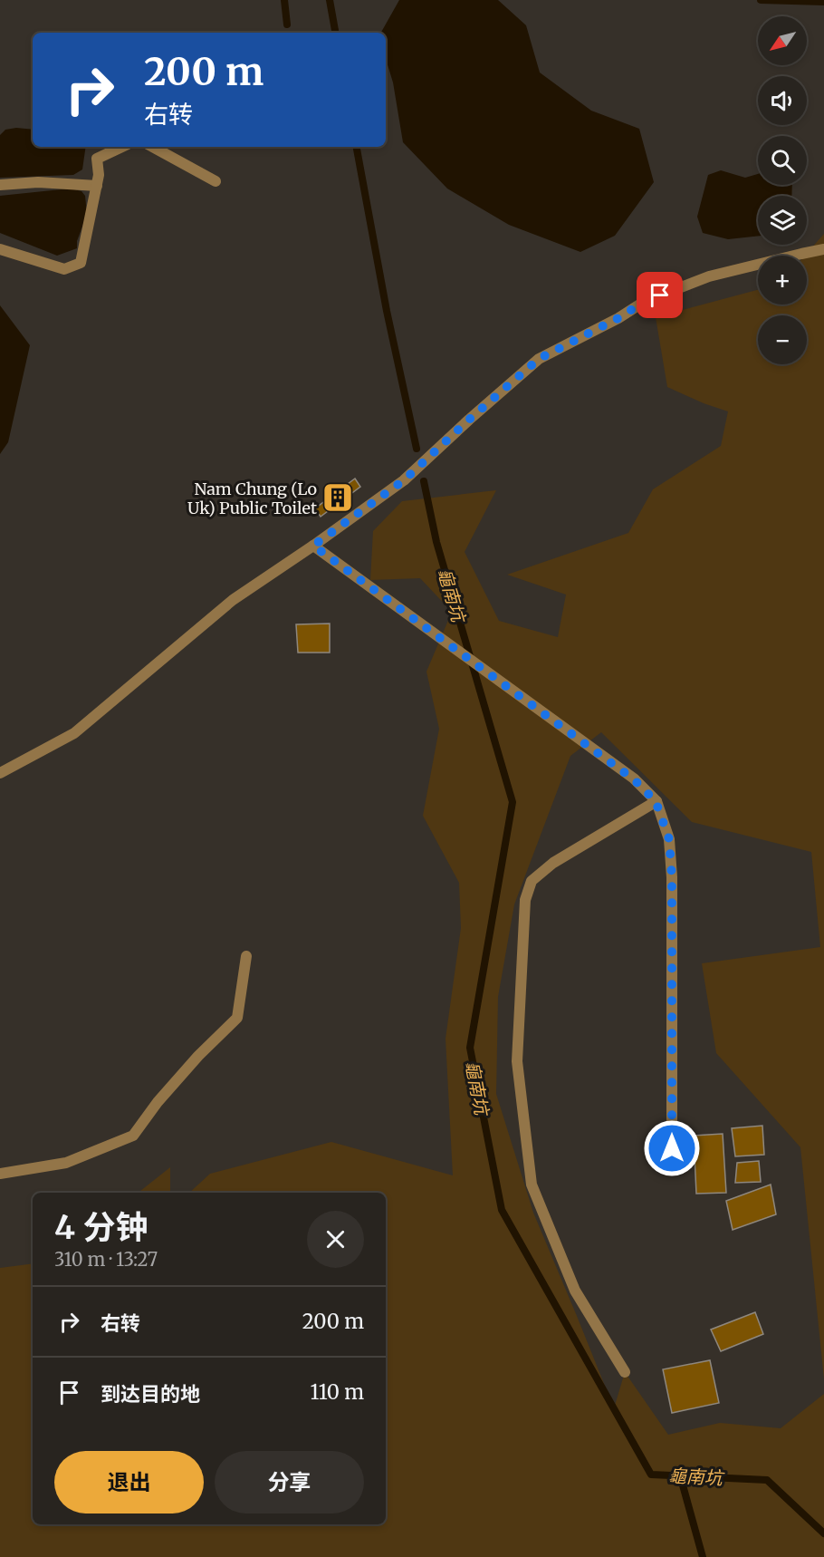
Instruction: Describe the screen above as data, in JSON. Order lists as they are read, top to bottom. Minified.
{"water":["龜南坑"],"places":{"building":["Nam Chung (Lo Uk) Public Toilet"]},"north":"bottom left","page":{"map_buttons":["+","−"],"turn":["200 m","右转"],"heading":["4 分钟","310 m · 13:27"],"list":[{"name":"右转","value":"200 m"},{"name":"到达目的地","value":"110 m"}],"buttons":["退出","分享"]}}
